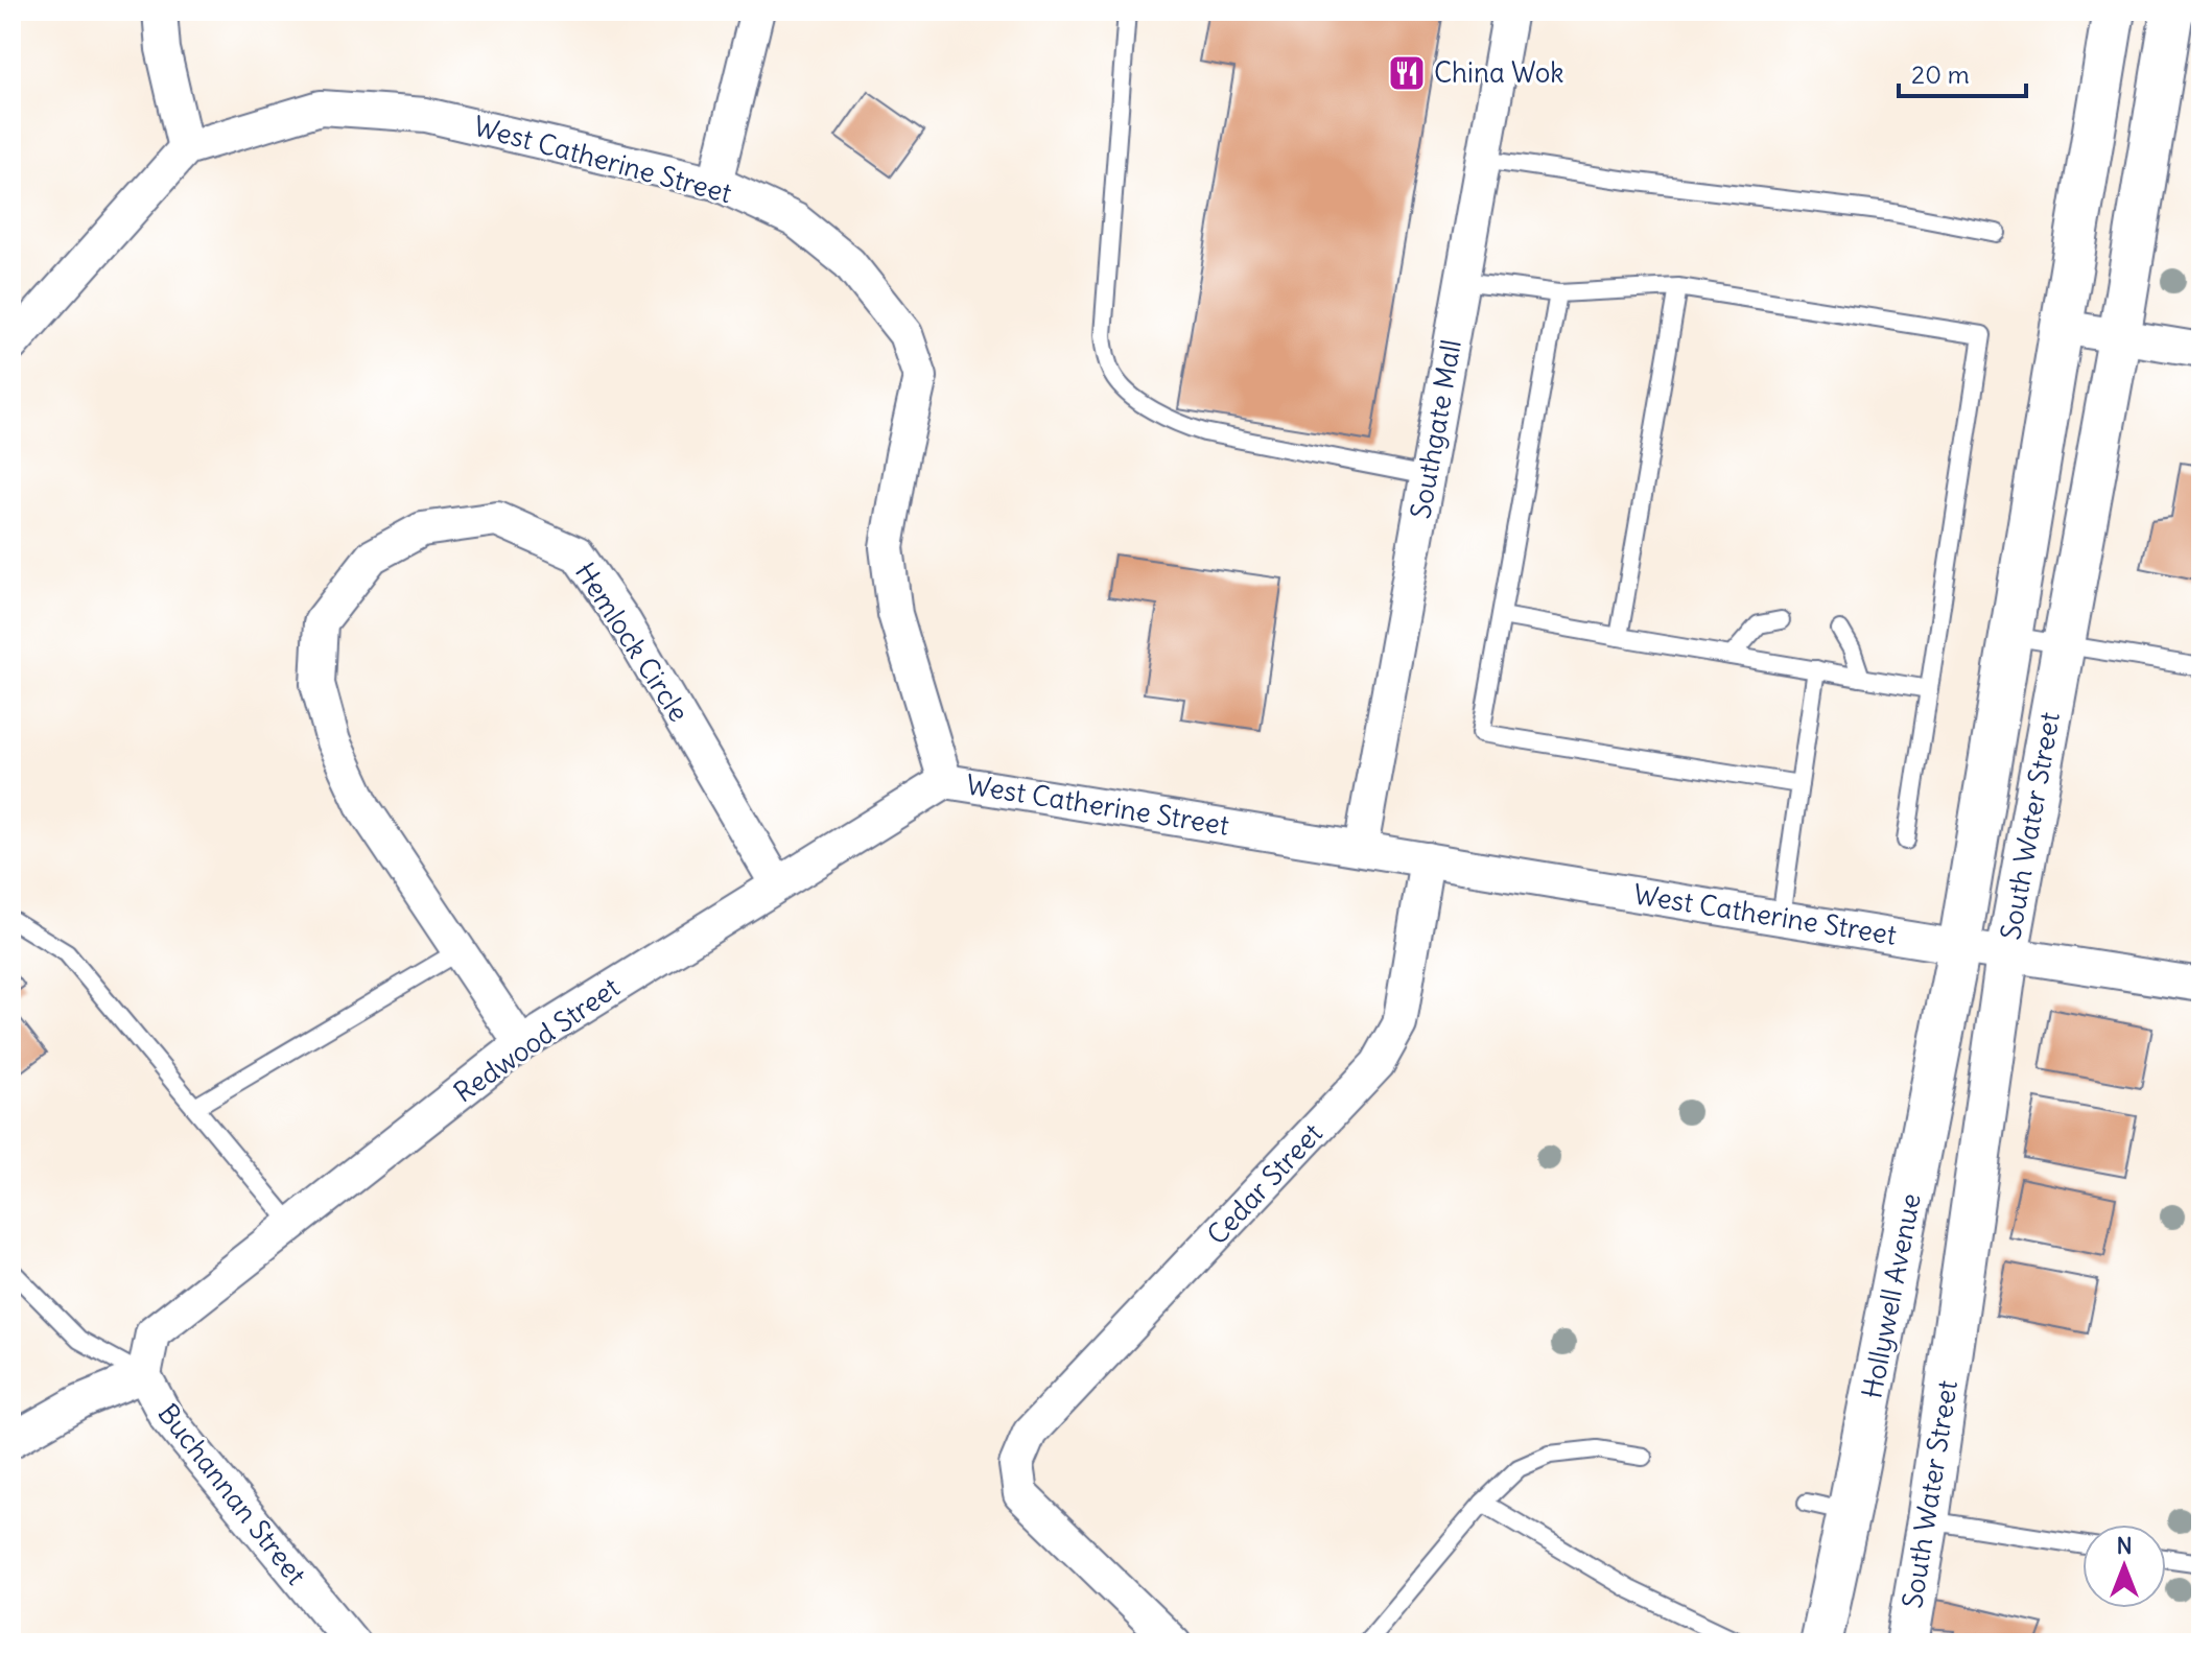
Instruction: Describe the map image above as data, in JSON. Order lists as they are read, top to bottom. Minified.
{"streets":{"street":["West Catherine Street","Southgate Mall","Hemlock Circle","South Water Street","Redwood Street","Cedar Street","Hollywell Avenue","Buchannan Street"]},"crossings":[["West Catherine Street","Southgate Mall"],["West Catherine Street","South Water Street"],["West Catherine Street","Redwood Street"],["West Catherine Street","Cedar Street"],["West Catherine Street","Hollywell Avenue"],["Hemlock Circle","Redwood Street"],["South Water Street","Hollywell Avenue"],["Redwood Street","Buchannan Street"]],"places":{"restaurant":["China Wok"]},"scale_bar":"20 m","north":"top"}
